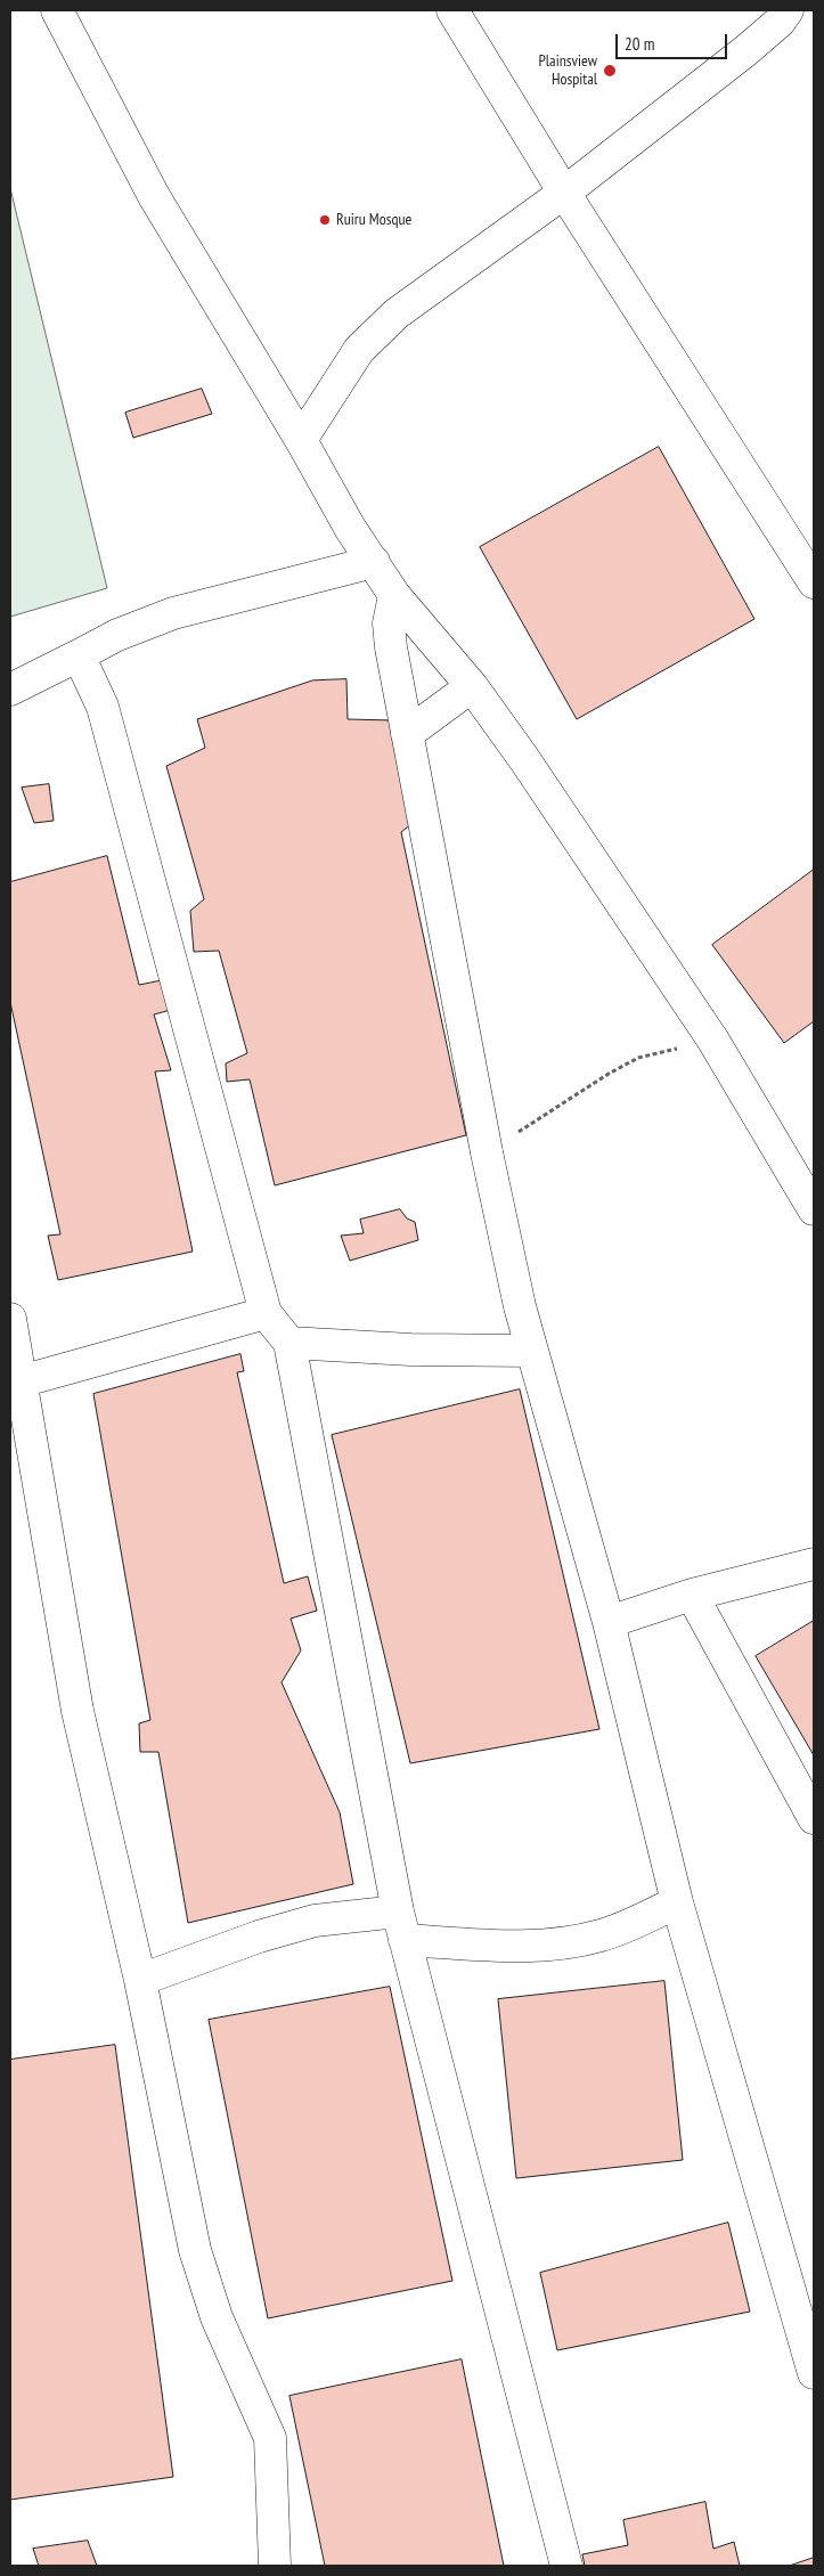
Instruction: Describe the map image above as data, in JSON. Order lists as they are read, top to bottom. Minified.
{"places":["Plainsview Hospital","Ruiru Mosque"],"scale_bar":"20 m"}
